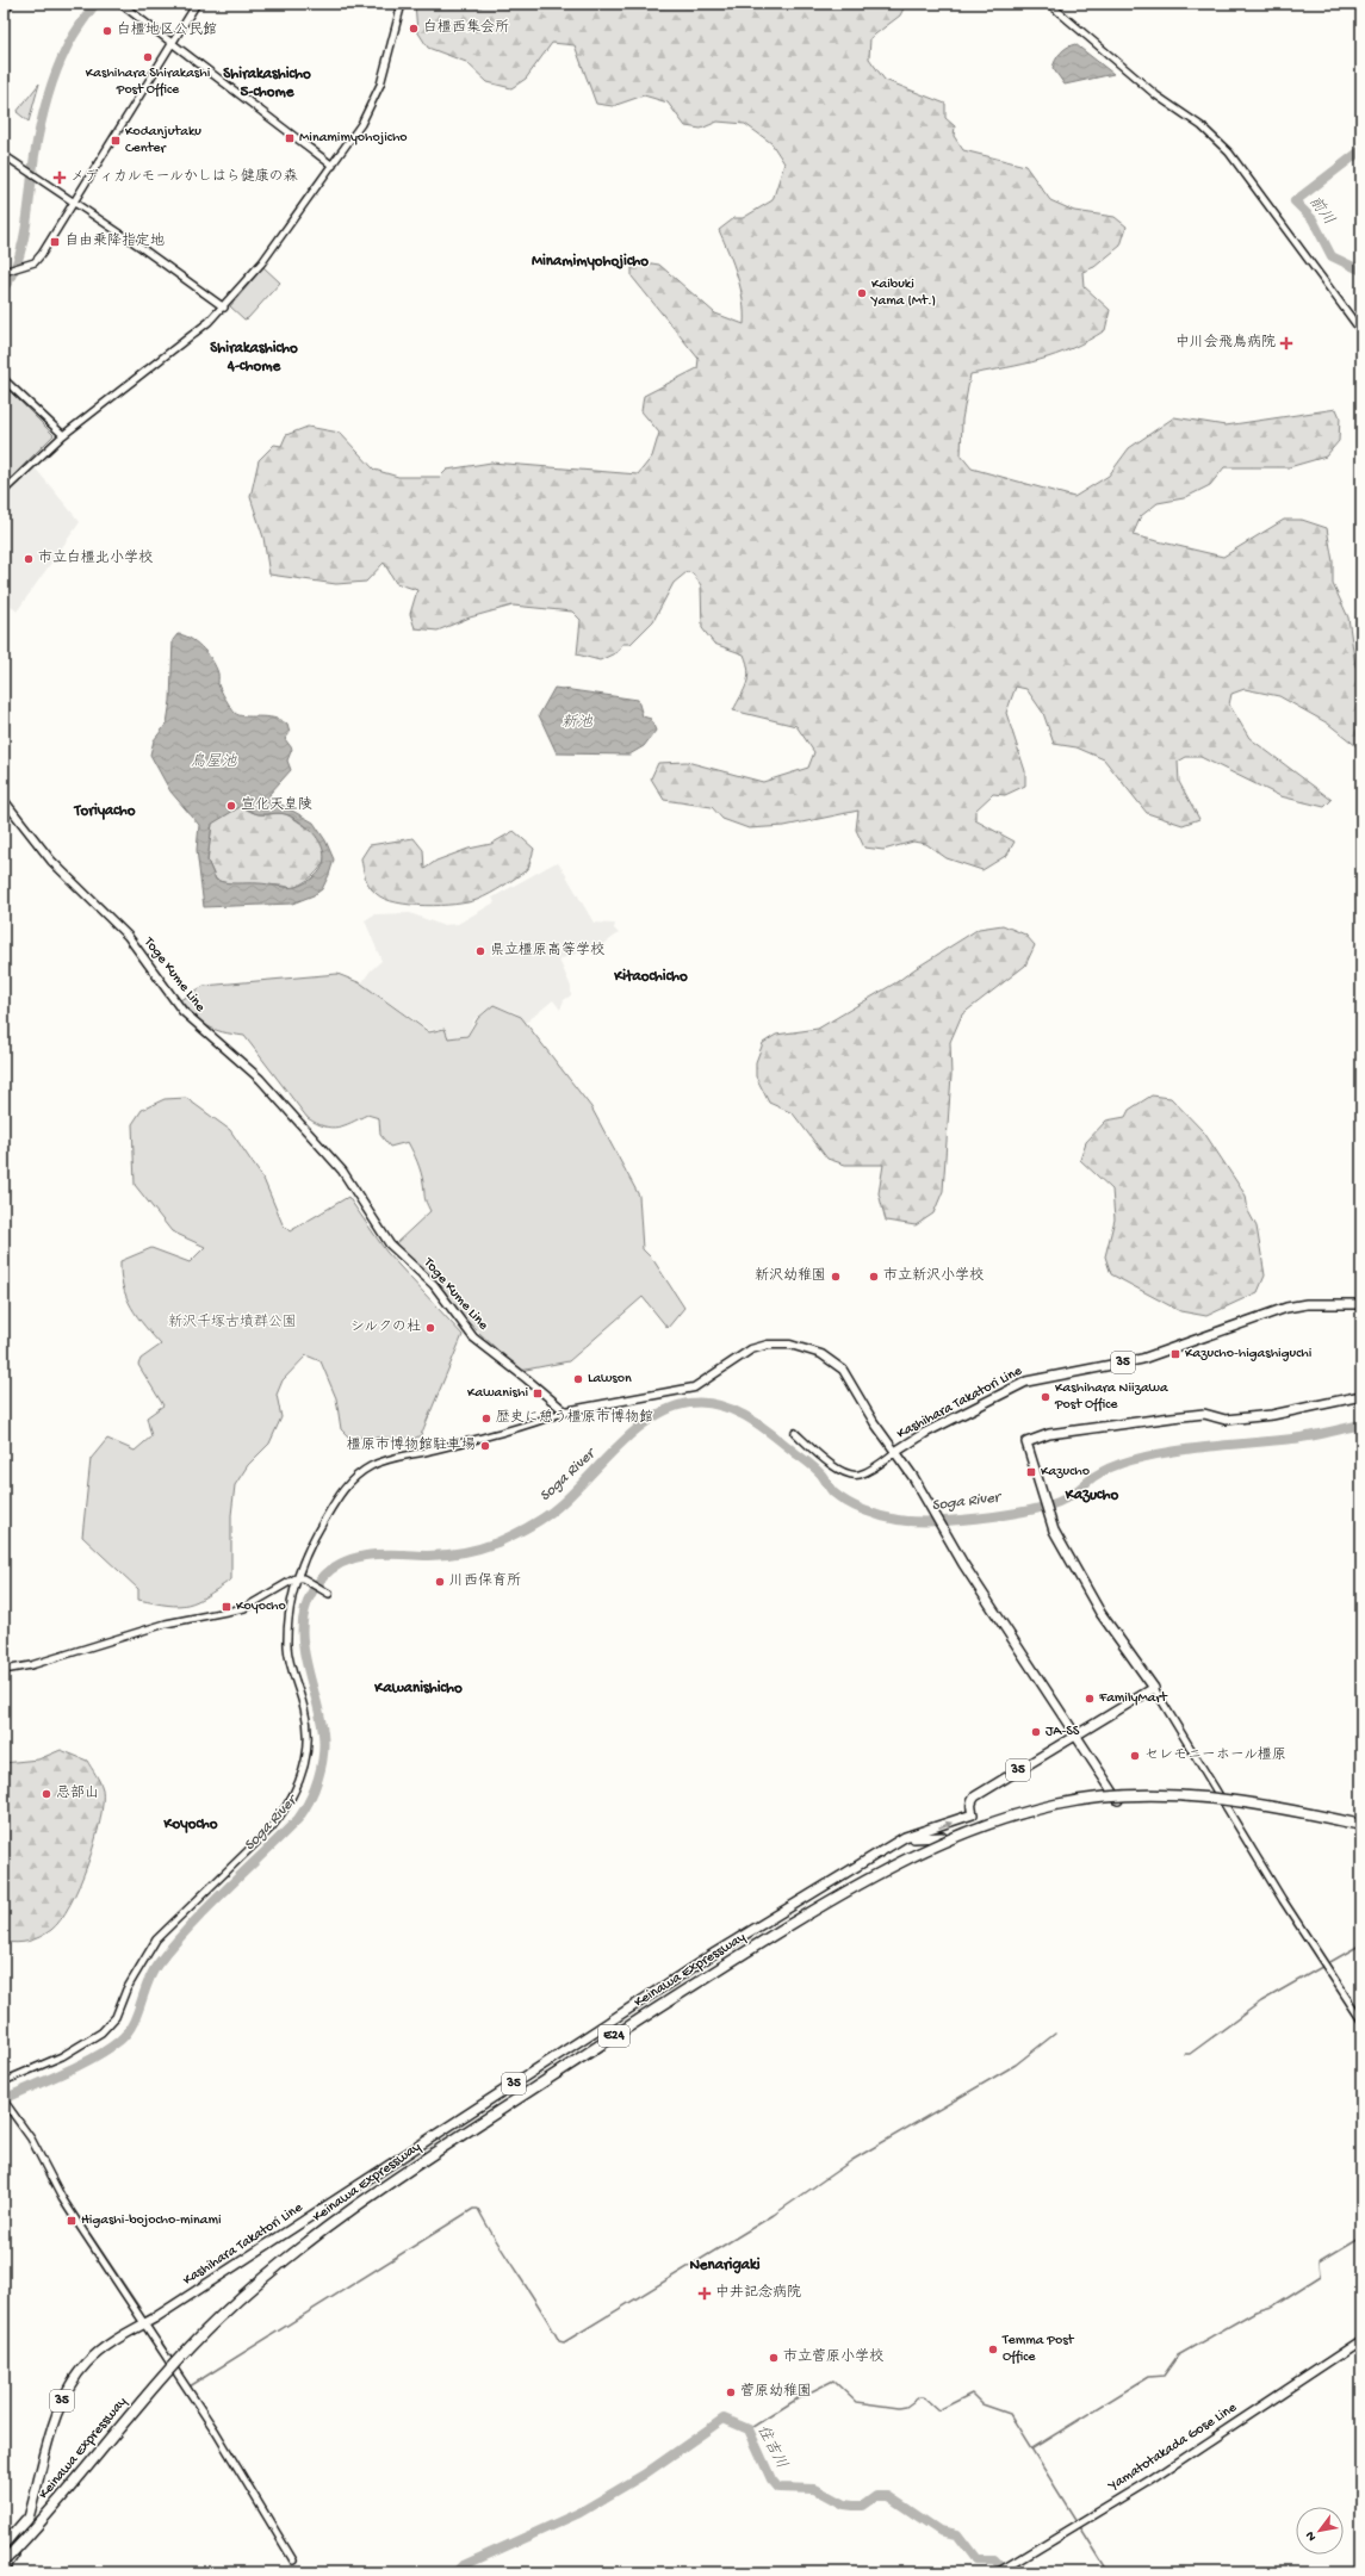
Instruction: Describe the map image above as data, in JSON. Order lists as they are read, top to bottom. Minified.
{"streets":{"highway":["Keinawa Expressway","E24"],"main road":["Toge Kume Line","35","Kashihara Takatori Line","Yamatotakada Gose Line"]},"districts":["Shirakashicho 5-chome","Minamimyohojicho","Shirakashicho 4-chome","Toriyacho","Kitaochicho","Kazucho","Kawanishicho","Koyocho","Nenarigaki"],"water":["前川","新池","鳥屋池","Soga River","住吉川"],"parks":["新沢千塚古墳群公園"],"places":{"other":["白橿西集会所","白橿地区公民館","Kashihara Shirakashi Post Office","Kaibuki Yama (Mt.)","市立白橿北小学校","宣化天皇陵","県立橿原高等学校","新沢幼稚園","市立新沢小学校","シルクの杜","Lawson","Kashihara Niizawa Post Office","歴史に憩う橿原市博物館","橿原市博物館駐車場","川西保育所","FamilyMart","JA-SS","セレモニーホール橿原","忌部山","Temma Post Office","市立菅原小学校","菅原幼稚園"],"transit":["Minamimyohojicho","Kodanjutaku Center","自由乗降指定地","Kazucho-higashiguchi","Kawanishi","Kazucho","Koyocho","Higashi-bojocho-minami"],"health":["メディカルモールかしはら健康の森","中川会飛鳥病院","中井記念病院"]},"north":"bottom left"}
